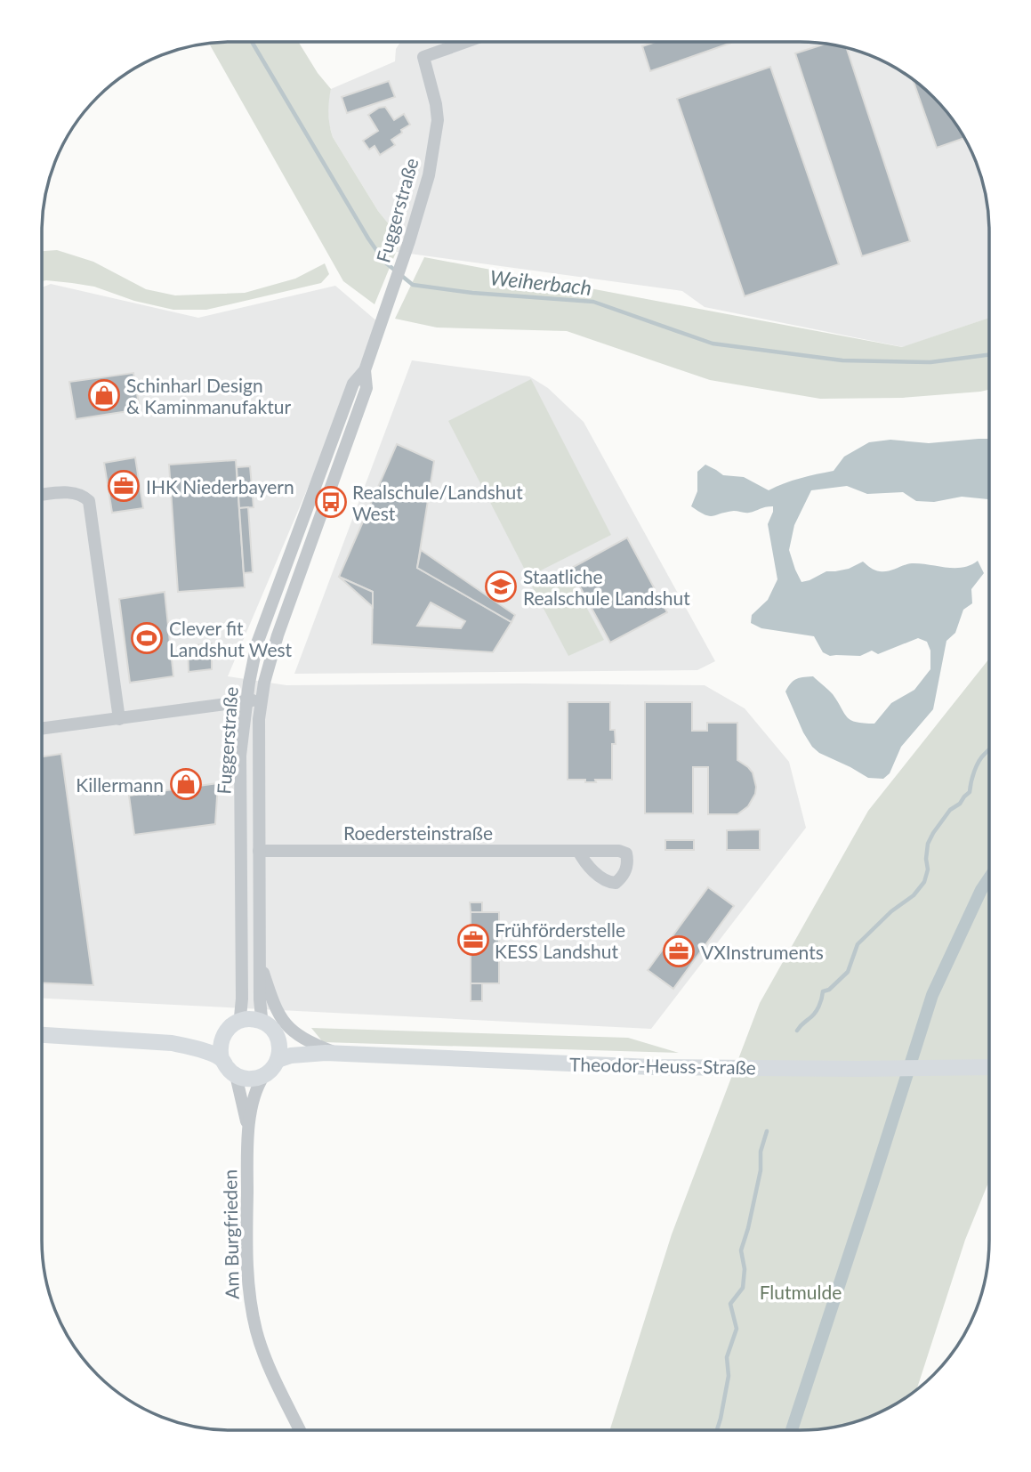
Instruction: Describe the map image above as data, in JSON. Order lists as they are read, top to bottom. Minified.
{"streets":{"main road":["Theodor-Heuss-Straße"],"street":["Fuggerstraße","Roedersteinstraße","Am Burgfrieden"]},"crossings":[["Fuggerstraße","Roedersteinstraße"],["Fuggerstraße","Theodor-Heuss-Straße"],["Fuggerstraße","Am Burgfrieden"],["Theodor-Heuss-Straße","Am Burgfrieden"]],"water":["Weiherbach"],"parks":["Flutmulde"],"places":{"shop":["Schinharl Design & Kaminmanufaktur","Killermann"],"office":["IHK Niederbayern","Frühförderstelle KESS Landshut","VXInstruments"],"bus stop":["Realschule/Landshut West"],"school or university":["Staatliche Realschule Landshut"],"sports":["Clever fit Landshut West"]}}
